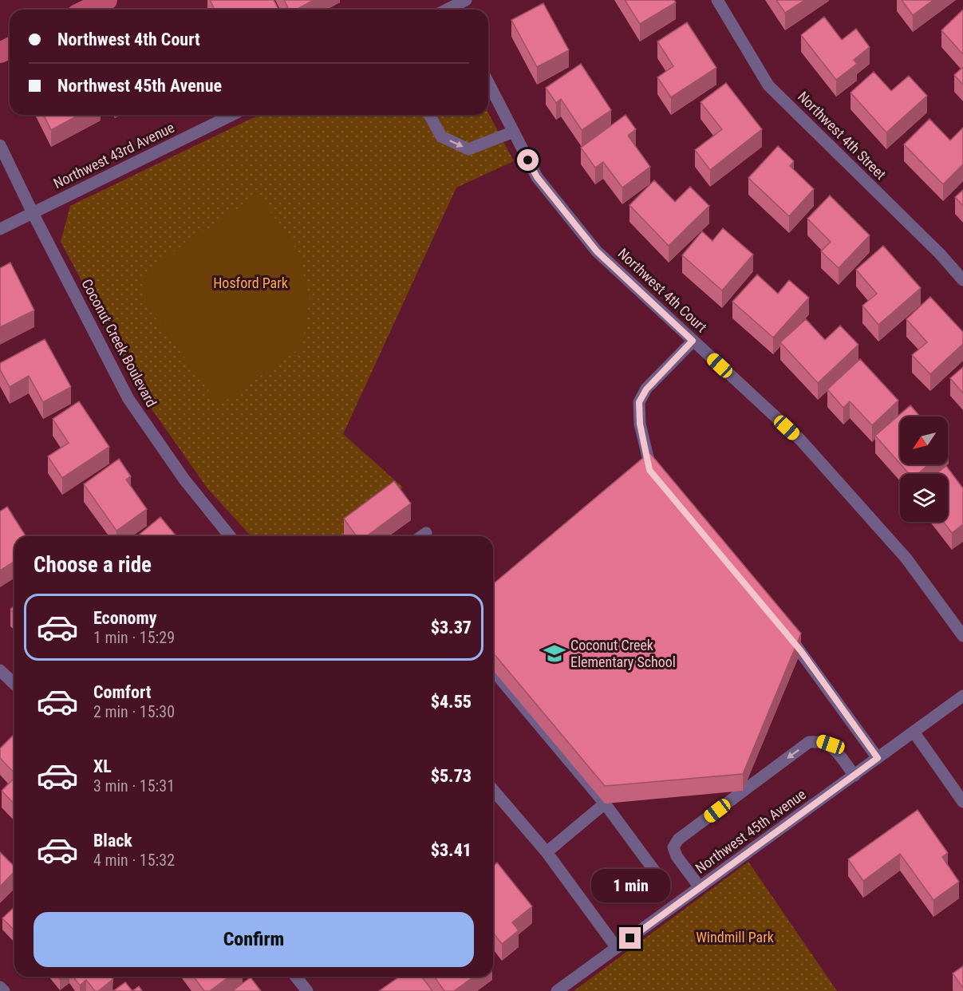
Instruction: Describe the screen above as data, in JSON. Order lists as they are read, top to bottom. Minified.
{"streets":{"street":["Northwest 4th Street","Northwest 43rd Avenue","Northwest 4th Court","Coconut Creek Boulevard","Northwest 45th Avenue"]},"crossings":[["Northwest 43rd Avenue","Coconut Creek Boulevard"]],"parks":["Hosford Park","Windmill Park"],"places":{"school or university":["Coconut Creek Elementary School"]},"north":"bottom left","page":{"banner":["Northwest 4th Court","Northwest 45th Avenue"],"heading":"Choose a ride","list":[{"name":"Economy","note":"1 min · 15:29","value":"$3.37"},{"name":"Comfort","note":"2 min · 15:30","value":"$4.55"},{"name":"XL","note":"3 min · 15:31","value":"$5.73"},{"name":"Black","note":"4 min · 15:32","value":"$3.41"}],"bubble":"1 min","buttons":"Confirm"}}
